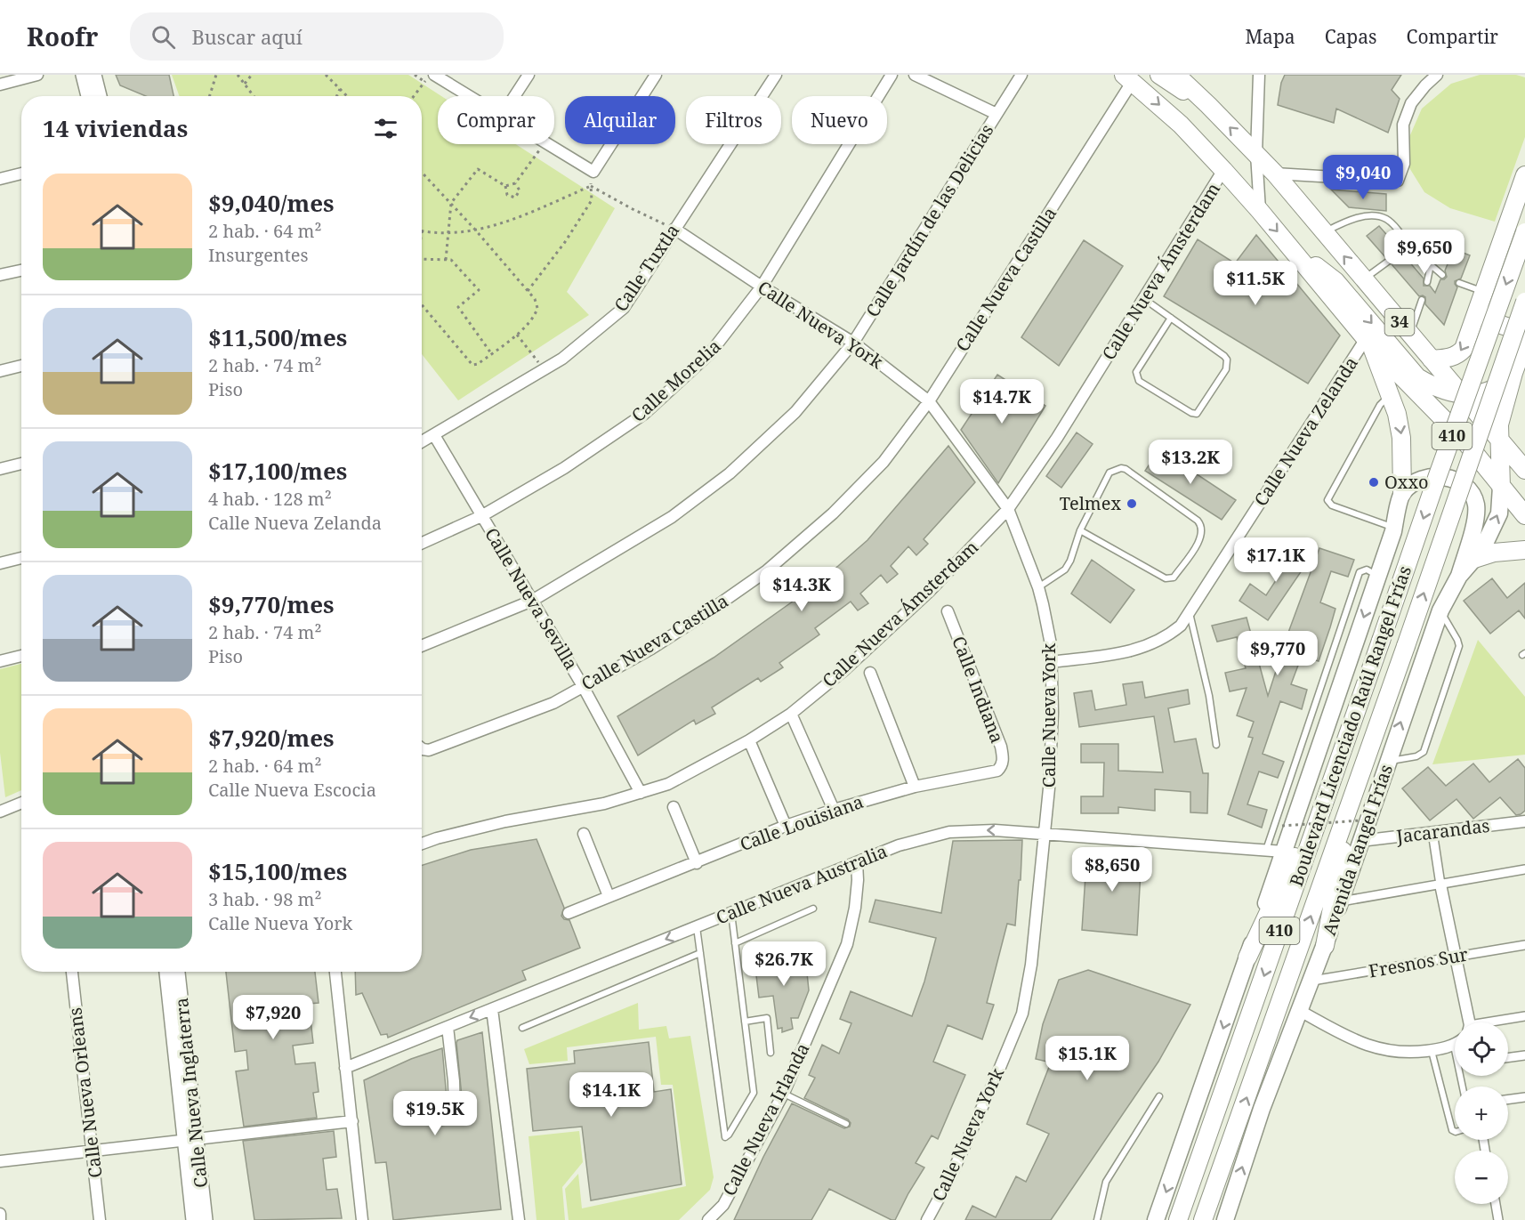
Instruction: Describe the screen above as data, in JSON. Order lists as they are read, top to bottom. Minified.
{"streets":{"main road":["34","410","Boulevard Licenciado Raúl Rangel Frías","Avenida Rangel Frías"],"street":["Calle Jardín de las Delicias","Calle Tuxtla","Calle Nueva Ámsterdam","Calle Nueva Castilla","Calle Nueva York","Calle Morelia","Calle Nueva Zelanda","Calle Nueva Sevilla","Calle Indiana","Calle Louisiana","Jacarandas","Calle Nueva Australia","Fresnos Sur","Calle Nueva Orleans","Calle Nueva Inglaterra","Calle Nueva Irlanda"]},"crossings":[["Calle Jardín de las Delicias","Calle Nueva York"],["Calle Jardín de las Delicias","Calle Nueva Sevilla"],["Calle Tuxtla","Calle Nueva York"],["Calle Tuxtla","Calle Nueva Sevilla"],["Calle Nueva Ámsterdam","34"],["Calle Nueva Ámsterdam","Calle Nueva York"],["Calle Nueva Ámsterdam","Calle Nueva Sevilla"],["Calle Nueva Castilla","34"],["Calle Nueva Castilla","Calle Nueva York"],["Calle Nueva Castilla","Calle Nueva Sevilla"],["34","Calle Nueva Zelanda"],["34","Avenida Rangel Frías"],["Calle Nueva York","Calle Morelia"],["Calle Nueva York","Calle Nueva Zelanda"],["Calle Nueva York","Calle Nueva Australia"],["Calle Morelia","Calle Nueva Sevilla"],["Calle Indiana","Calle Louisiana"],["Jacarandas","Avenida Rangel Frías"],["Avenida Rangel Frías","Fresnos Sur"],["Calle Nueva Australia","Calle Nueva Irlanda"]],"one_way":["Calle Nueva Australia"],"places":["Oxxo","Telmex"],"page":{"header":"Roofr","search":"Buscar aquí","nav":["Mapa","Capas","Compartir"],"chip":["Comprar","Alquilar","Filtros","Nuevo"],"heading":"14 viviendas","price":["$9,040","$9,650","$11.5K","$14.7K","$13.2K","$17.1K","$14.3K","$9,770","$8,650","$26.7K","$7,920","$15.1K","$14.1K","$19.5K"],"list":[{"name":"$9,040/mes","note":"2 hab. · 64 m² · Insurgentes"},{"name":"$11,500/mes","note":"2 hab. · 74 m² · Piso"},{"name":"$17,100/mes","note":"4 hab. · 128 m² · Calle Nueva Zelanda"},{"name":"$9,770/mes","note":"2 hab. · 74 m² · Piso"},{"name":"$7,920/mes","note":"2 hab. · 64 m² · Calle Nueva Escocia"},{"name":"$15,100/mes","note":"3 hab. · 98 m² · Calle Nueva York"}],"map_buttons":["+","−"]}}
